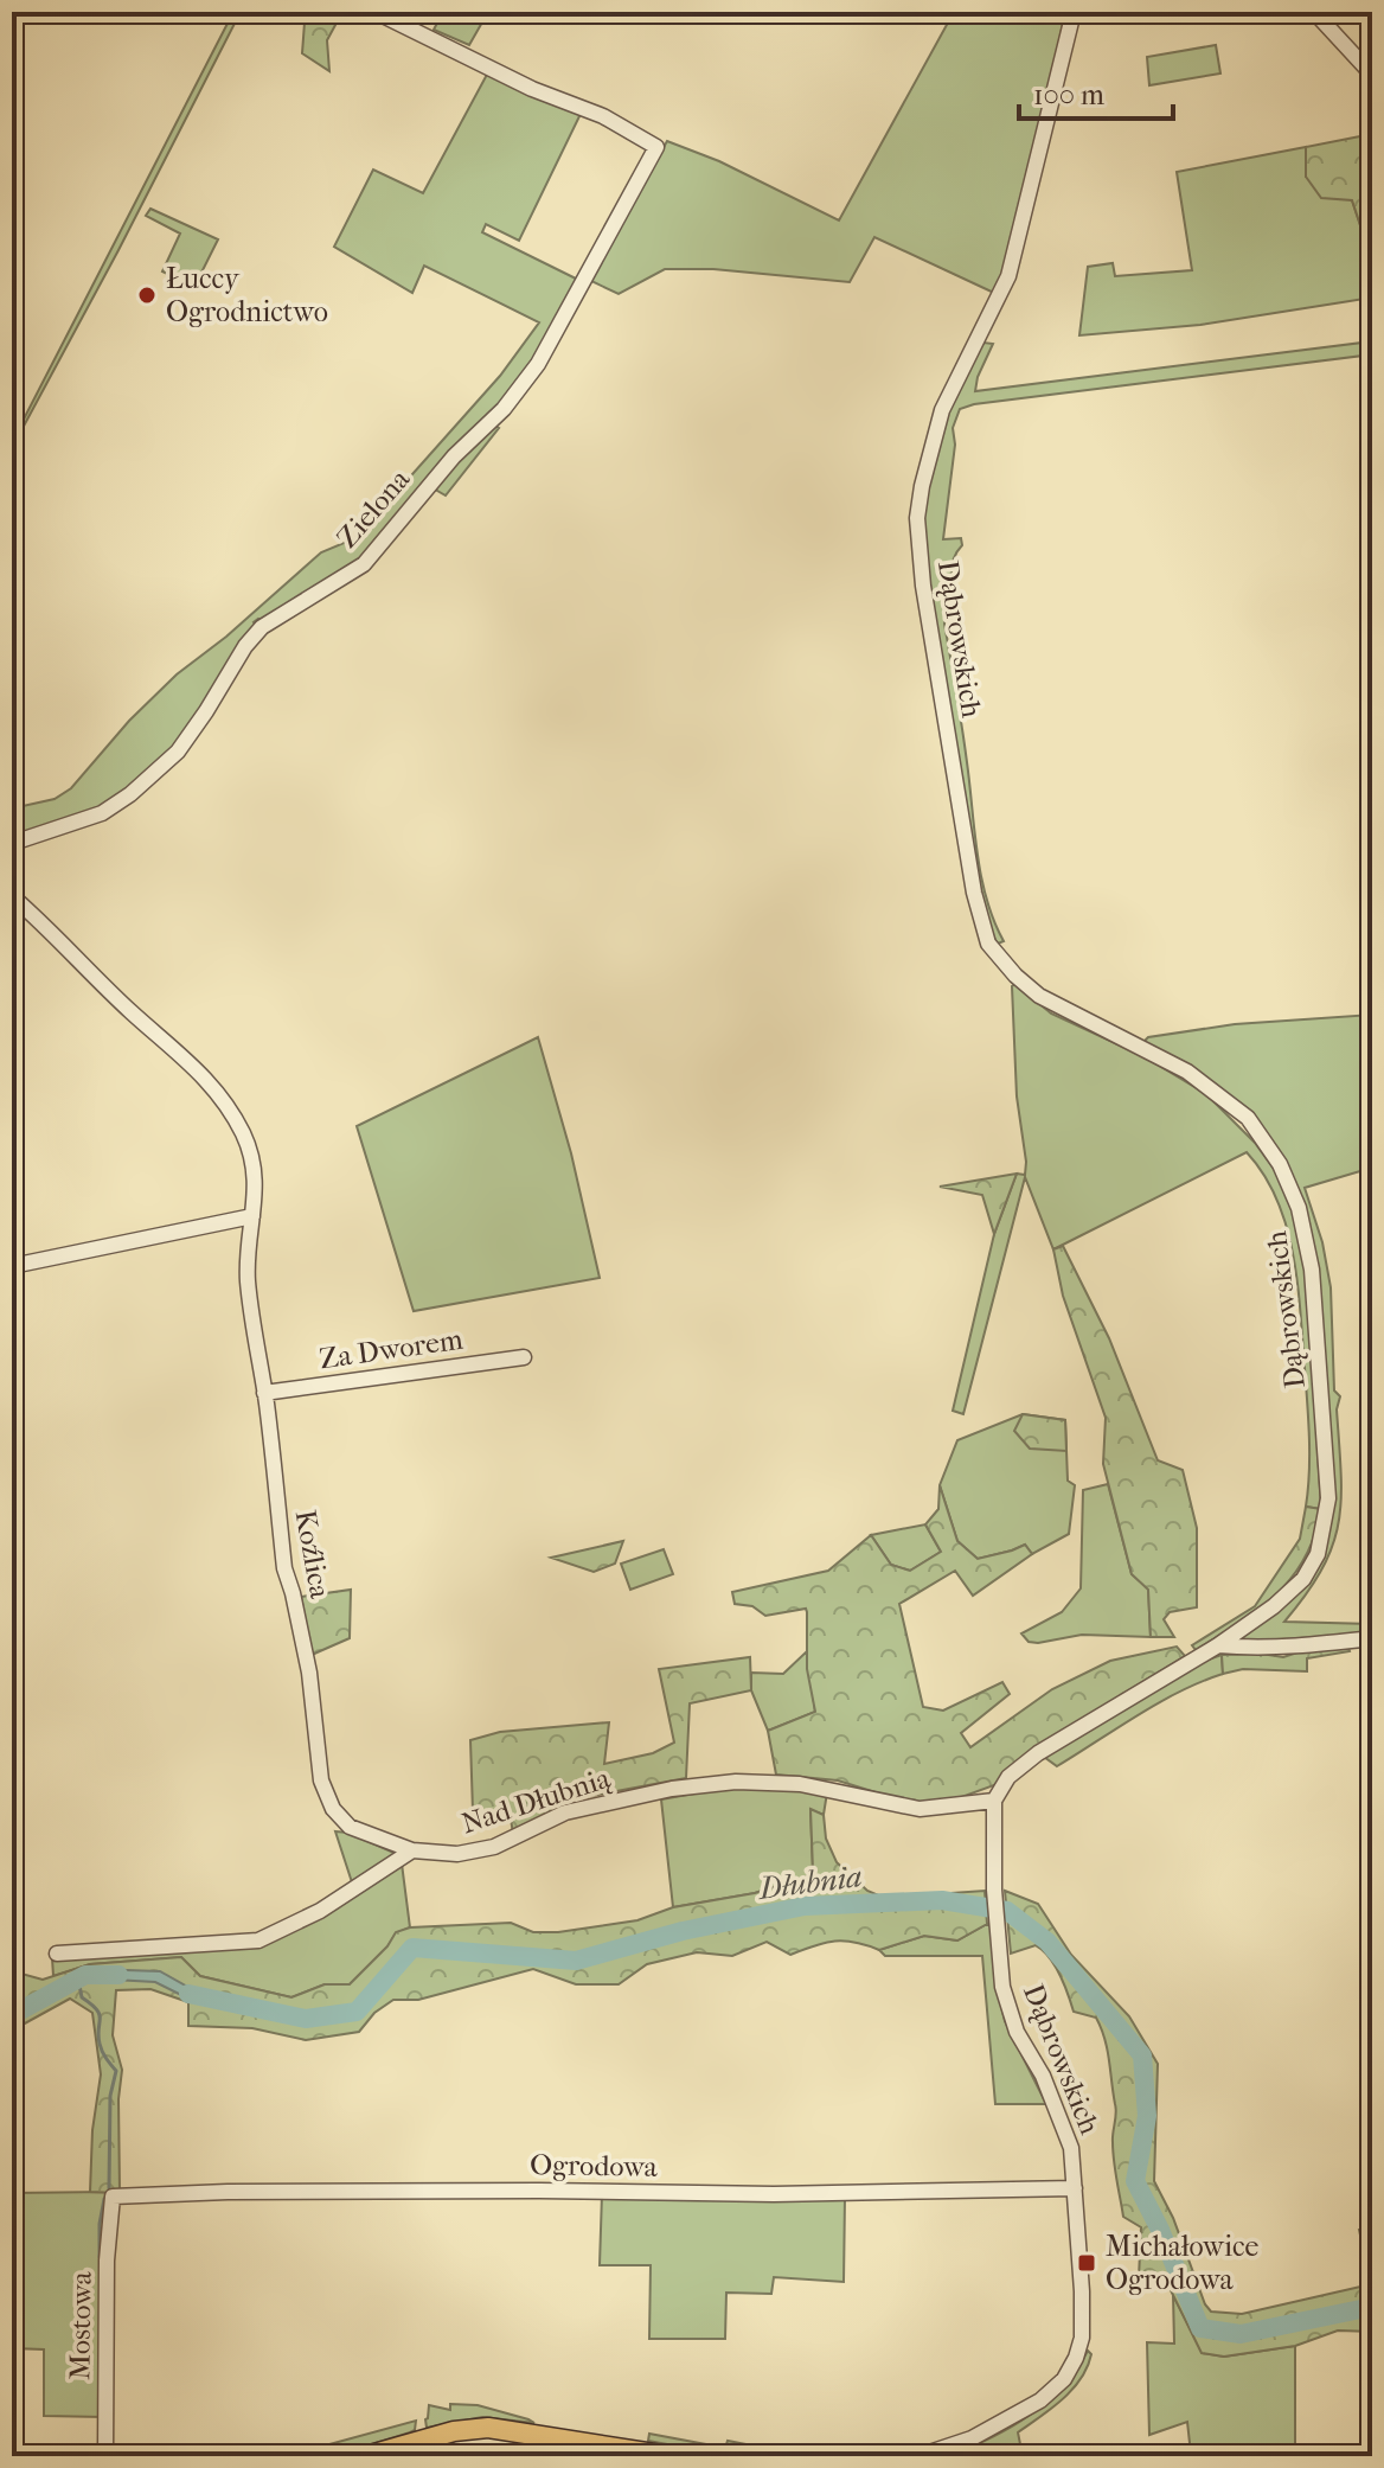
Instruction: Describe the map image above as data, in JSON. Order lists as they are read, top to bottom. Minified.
{"streets":{"street":["Zielona","Dąbrowskich","Za Dworem","Koźlica","Nad Dłubnią","Ogrodowa","Mostowa"]},"crossings":[["Dąbrowskich","Nad Dłubnią"],["Dąbrowskich","Ogrodowa"],["Za Dworem","Koźlica"],["Koźlica","Nad Dłubnią"],["Ogrodowa","Mostowa"]],"water":["Dłubnia"],"places":{"other":["Łuccy Ogrodnictwo"],"transit":["Michałowice Ogrodowa"]},"scale_bar":"100 m"}
